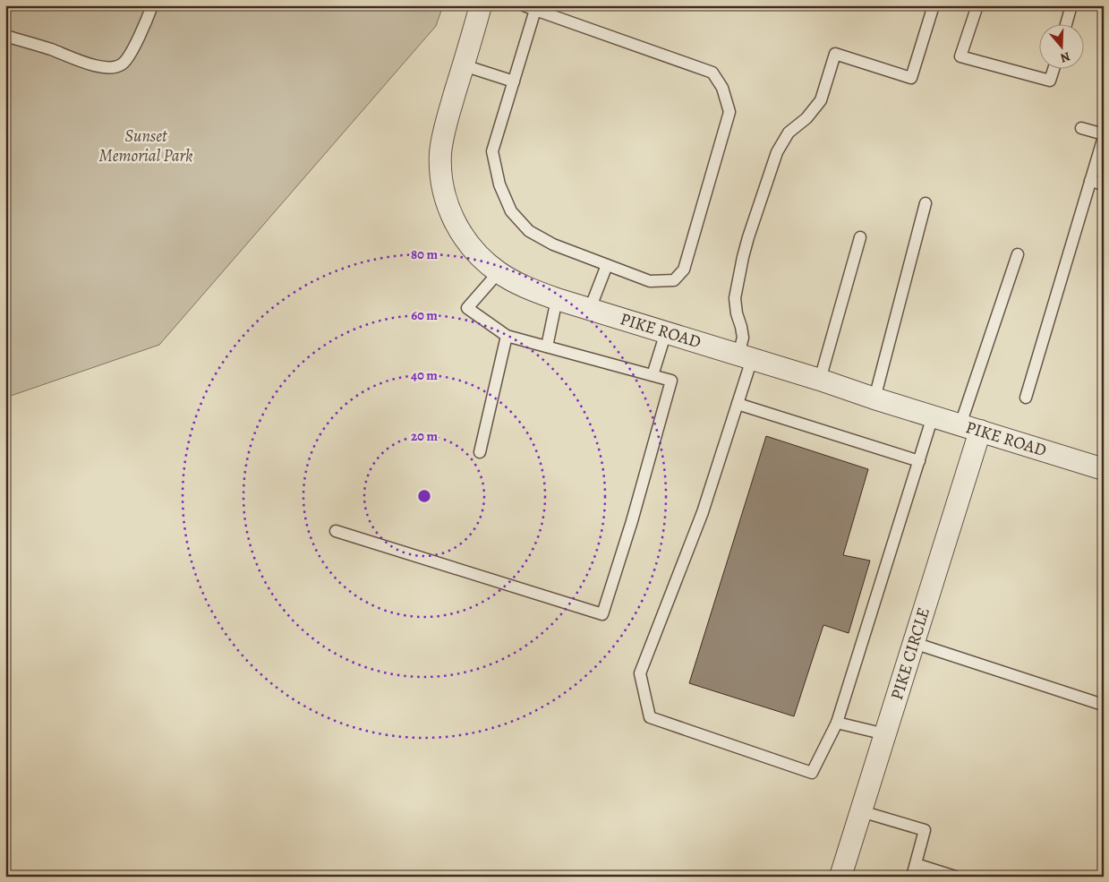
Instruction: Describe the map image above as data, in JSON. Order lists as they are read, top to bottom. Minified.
{"streets":{"street":["PIKE ROAD","PIKE CIRCLE"]},"crossings":[["PIKE ROAD","PIKE CIRCLE"]],"parks":["Sunset Memorial Park"],"north":"bottom","rings":["80 m","60 m","40 m","20 m"]}
